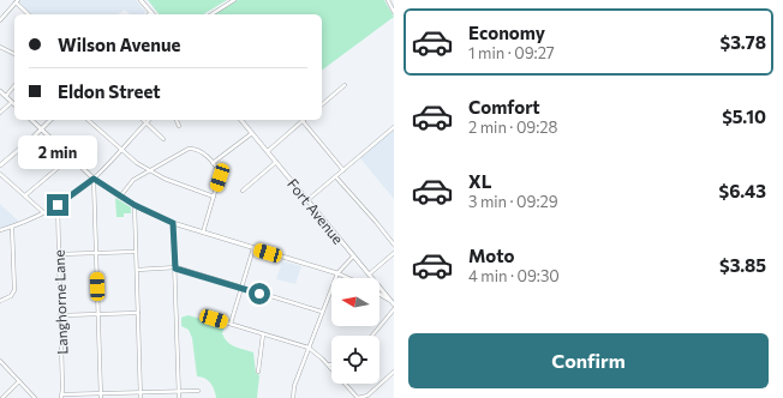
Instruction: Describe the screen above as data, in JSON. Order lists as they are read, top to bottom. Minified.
{"streets":{"main road":["Fort Avenue"],"street":["Langhorne Lane"]},"north":"left","page":{"list":[{"name":"Economy","note":"1 min · 09:27","value":"$3.78"},{"name":"Comfort","note":"2 min · 09:28","value":"$5.10"},{"name":"XL","note":"3 min · 09:29","value":"$6.43"},{"name":"Moto","note":"4 min · 09:30","value":"$3.85"}],"banner":["Wilson Avenue","Eldon Street"],"bubble":"2 min","buttons":"Confirm"}}
